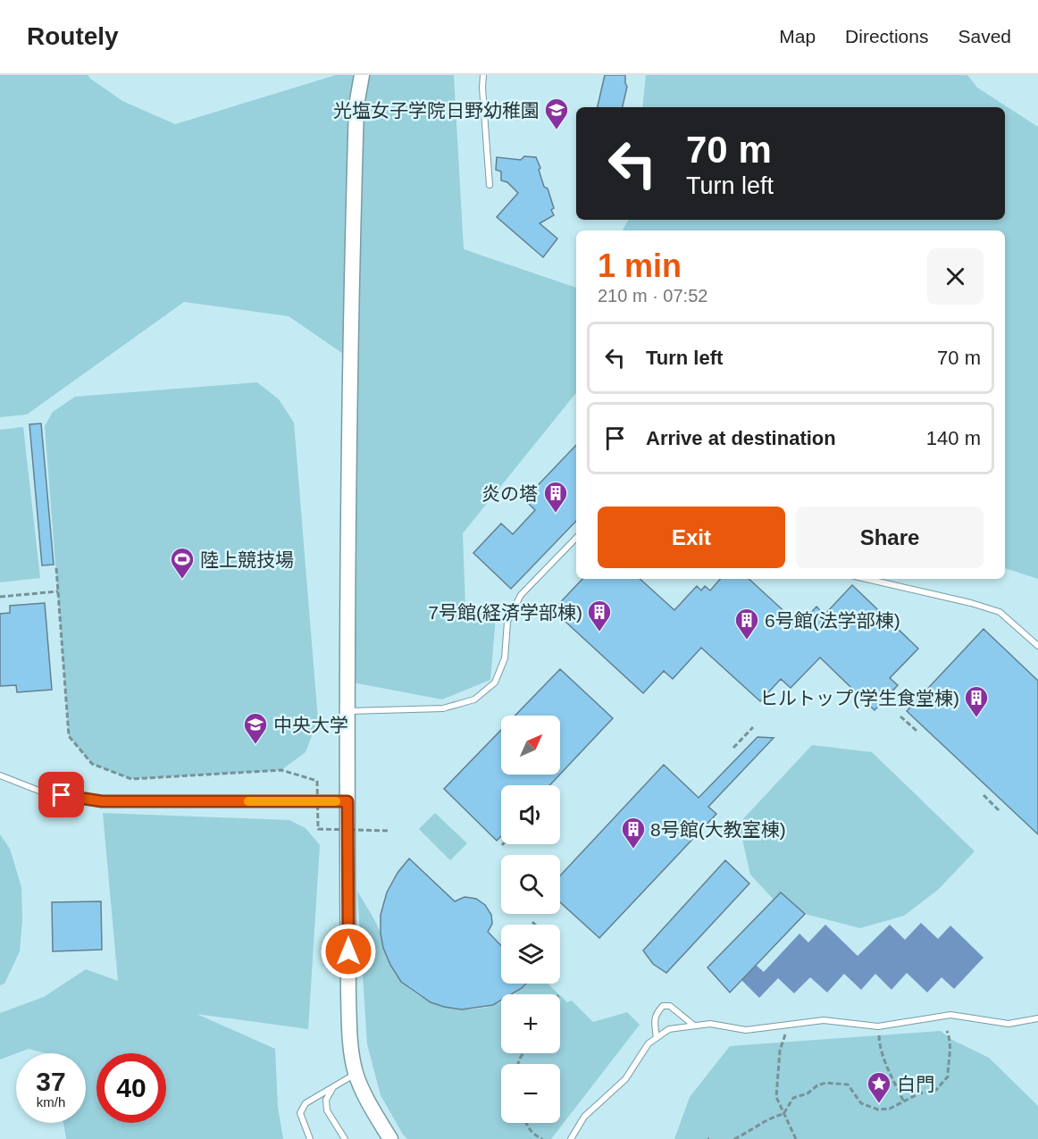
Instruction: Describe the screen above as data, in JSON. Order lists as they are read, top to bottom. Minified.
{"places":{"school or university":["光塩女子学院日野幼稚園","中央大学"],"building":["炎の塔","7号館(経済学部棟)","6号館(法学部棟)","ヒルトップ(学生食堂棟)","8号館(大教室棟)"],"sports":["陸上競技場"],"place":["白門"]},"north":"top right","page":{"header":"Routely","nav":["Map","Directions","Saved"],"turn":["70 m","Turn left"],"heading":["1 min","210 m · 07:52"],"list":[{"name":"Turn left","value":"70 m"},{"name":"Arrive at destination","value":"140 m"}],"buttons":["Exit","Share"],"map_buttons":["+","−"],"speed":"37 km/h","limit":"40"}}
